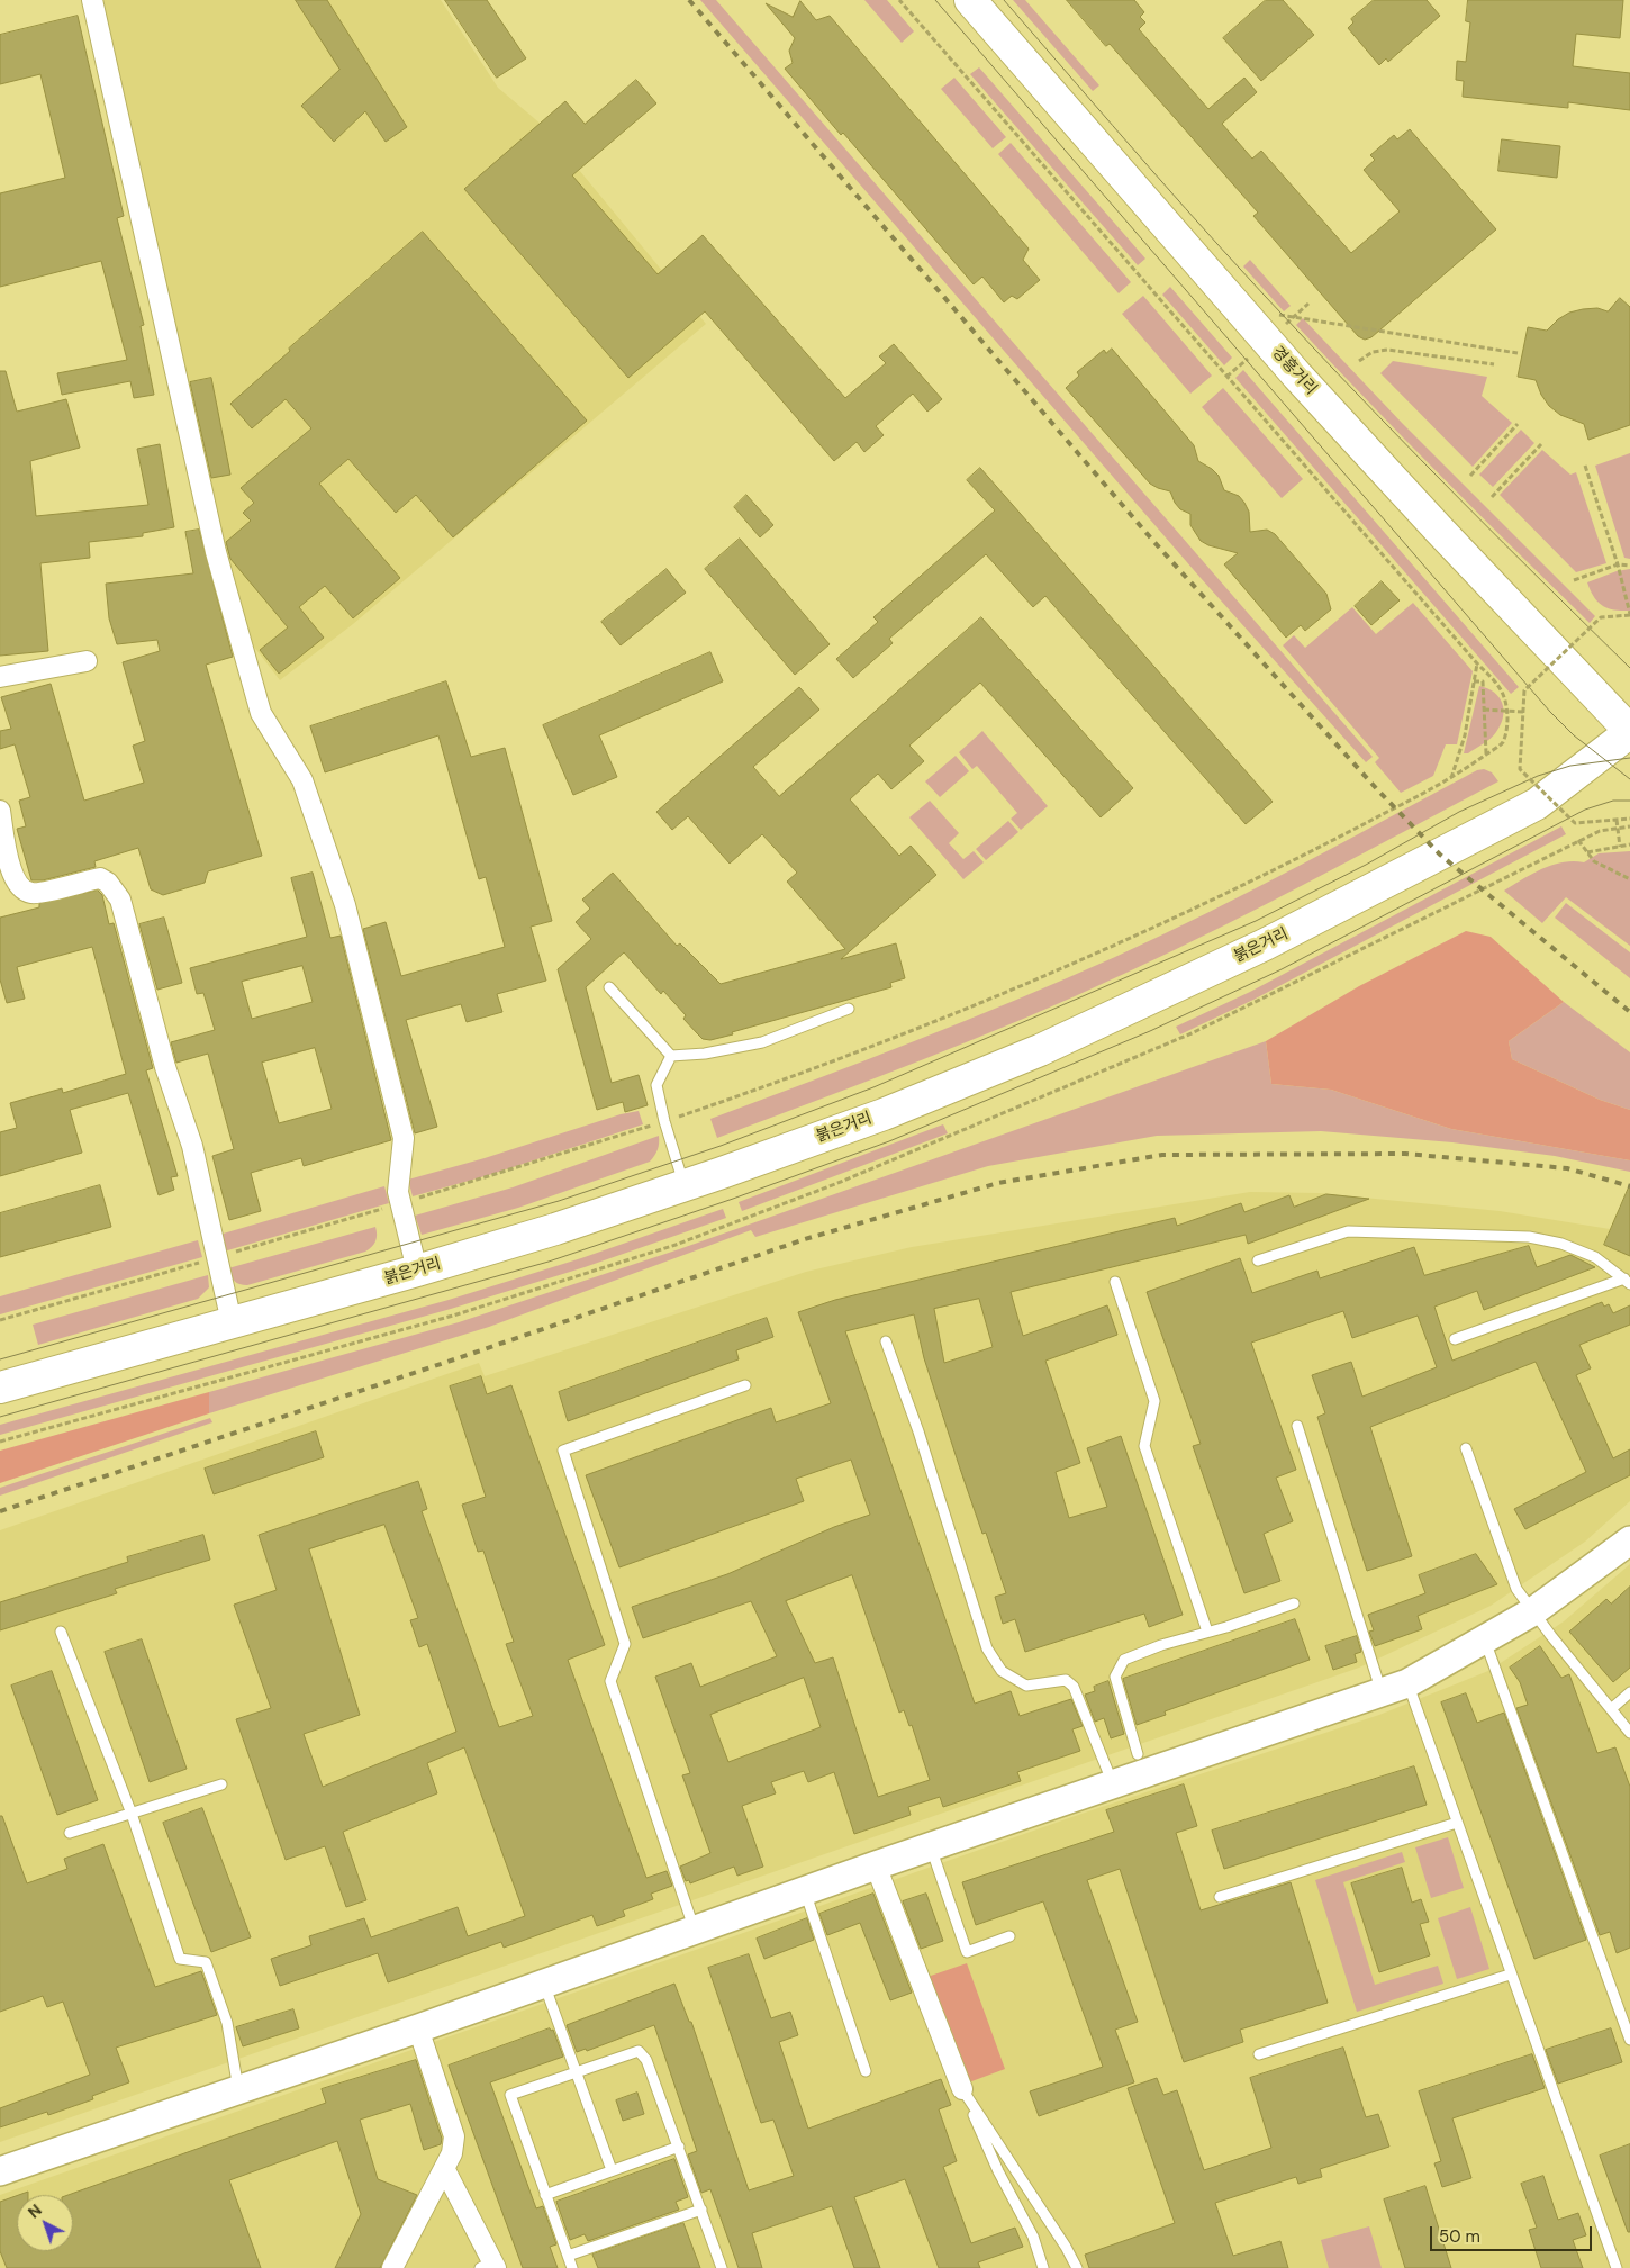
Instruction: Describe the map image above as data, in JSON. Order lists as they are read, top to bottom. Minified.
{"streets":{"main road":["경흥거리","붉은거리"]},"crossings":[["경흥거리","붉은거리"]],"scale_bar":"50 m","north":"top left"}
